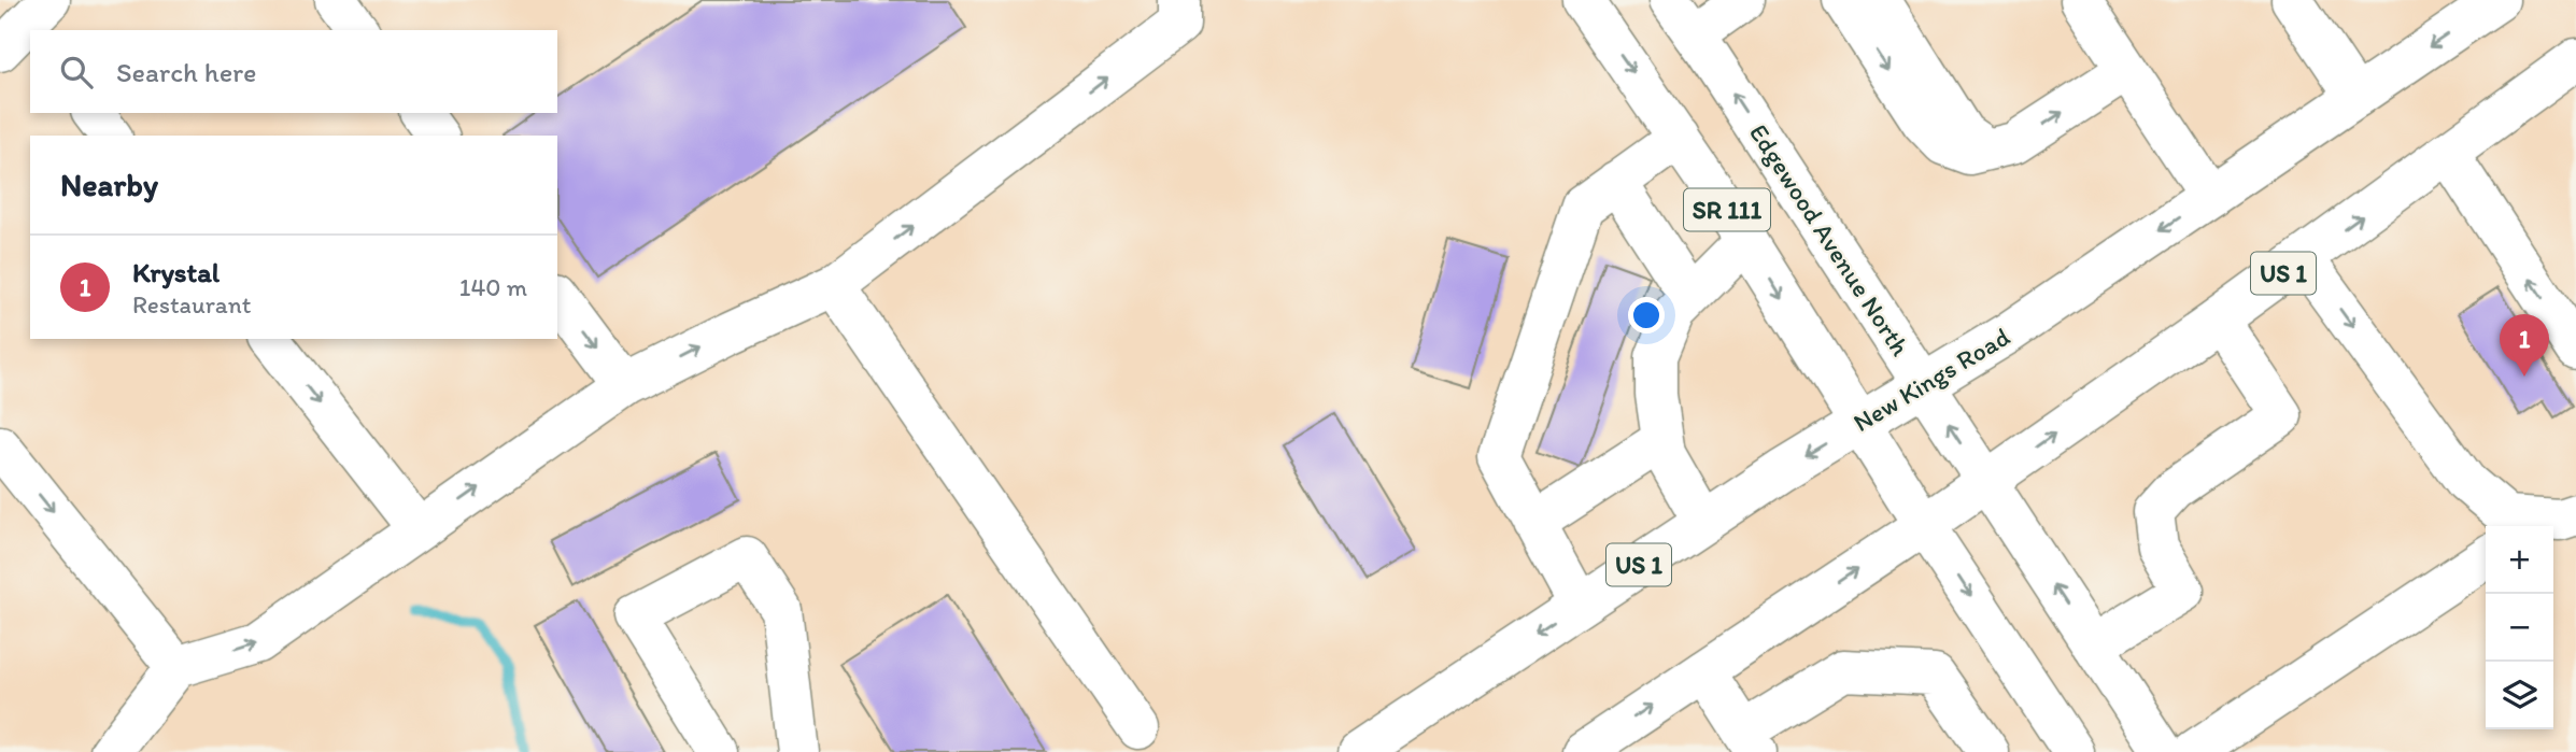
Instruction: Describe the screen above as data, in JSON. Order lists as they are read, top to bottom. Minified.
{"streets":{"main road":["SR 111","Edgewood Avenue North","US 1","New Kings Road"]},"crossings":[["SR 111","Edgewood Avenue North"],["SR 111","US 1"],["SR 111","New Kings Road"],["Edgewood Avenue North","US 1"],["Edgewood Avenue North","New Kings Road"]],"page":{"search":"Search here","heading":"Nearby","list":[{"mark":"1","name":"Krystal","note":"Restaurant","value":"140 m"}],"pins":"1","map_buttons":["+","−"]}}
